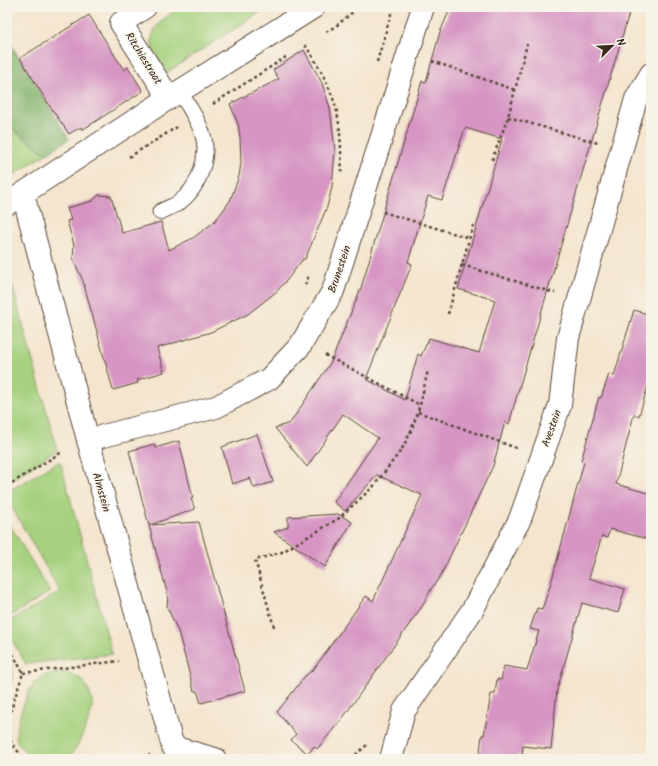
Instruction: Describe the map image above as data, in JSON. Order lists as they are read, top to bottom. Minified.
{"streets":{"street":["Ritchiestraat","Brunestein","Avestein","Almstein"]},"crossings":[["Brunestein","Almstein"]],"north":"top right"}
